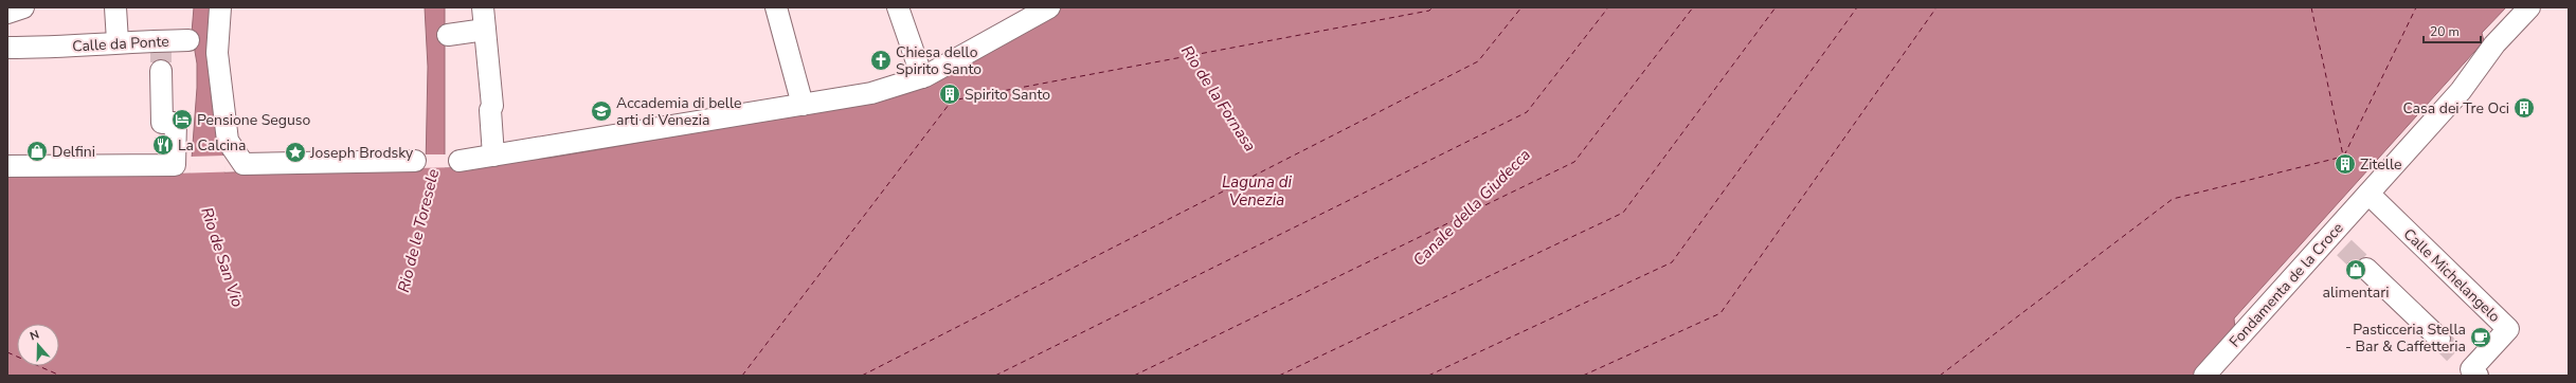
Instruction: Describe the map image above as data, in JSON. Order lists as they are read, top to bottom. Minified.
{"streets":{"street":["Calle da Ponte","Calle Michelangelo","Fondamenta de la Croce"]},"crossings":[["Calle Michelangelo","Fondamenta de la Croce"]],"water":["Rio de la Fornasa","Laguna di Venezia","Canale della Giudecca","Rio de le Toresele","Rio de San Vio"],"places":{"church":["Chiesa dello Spirito Santo"],"building":["Spirito Santo","Casa dei Tre Oci","Zitelle"],"school or university":["Accademia di belle arti di Venezia"],"hotel":["Pensione Seguso"],"restaurant":["La Calcina"],"shop":["Delfini","alimentari"],"place":["Joseph Brodsky"],"cafe":["Pasticceria Stella - Bar & Caffetteria"]},"scale_bar":"20 m","north":"top"}
